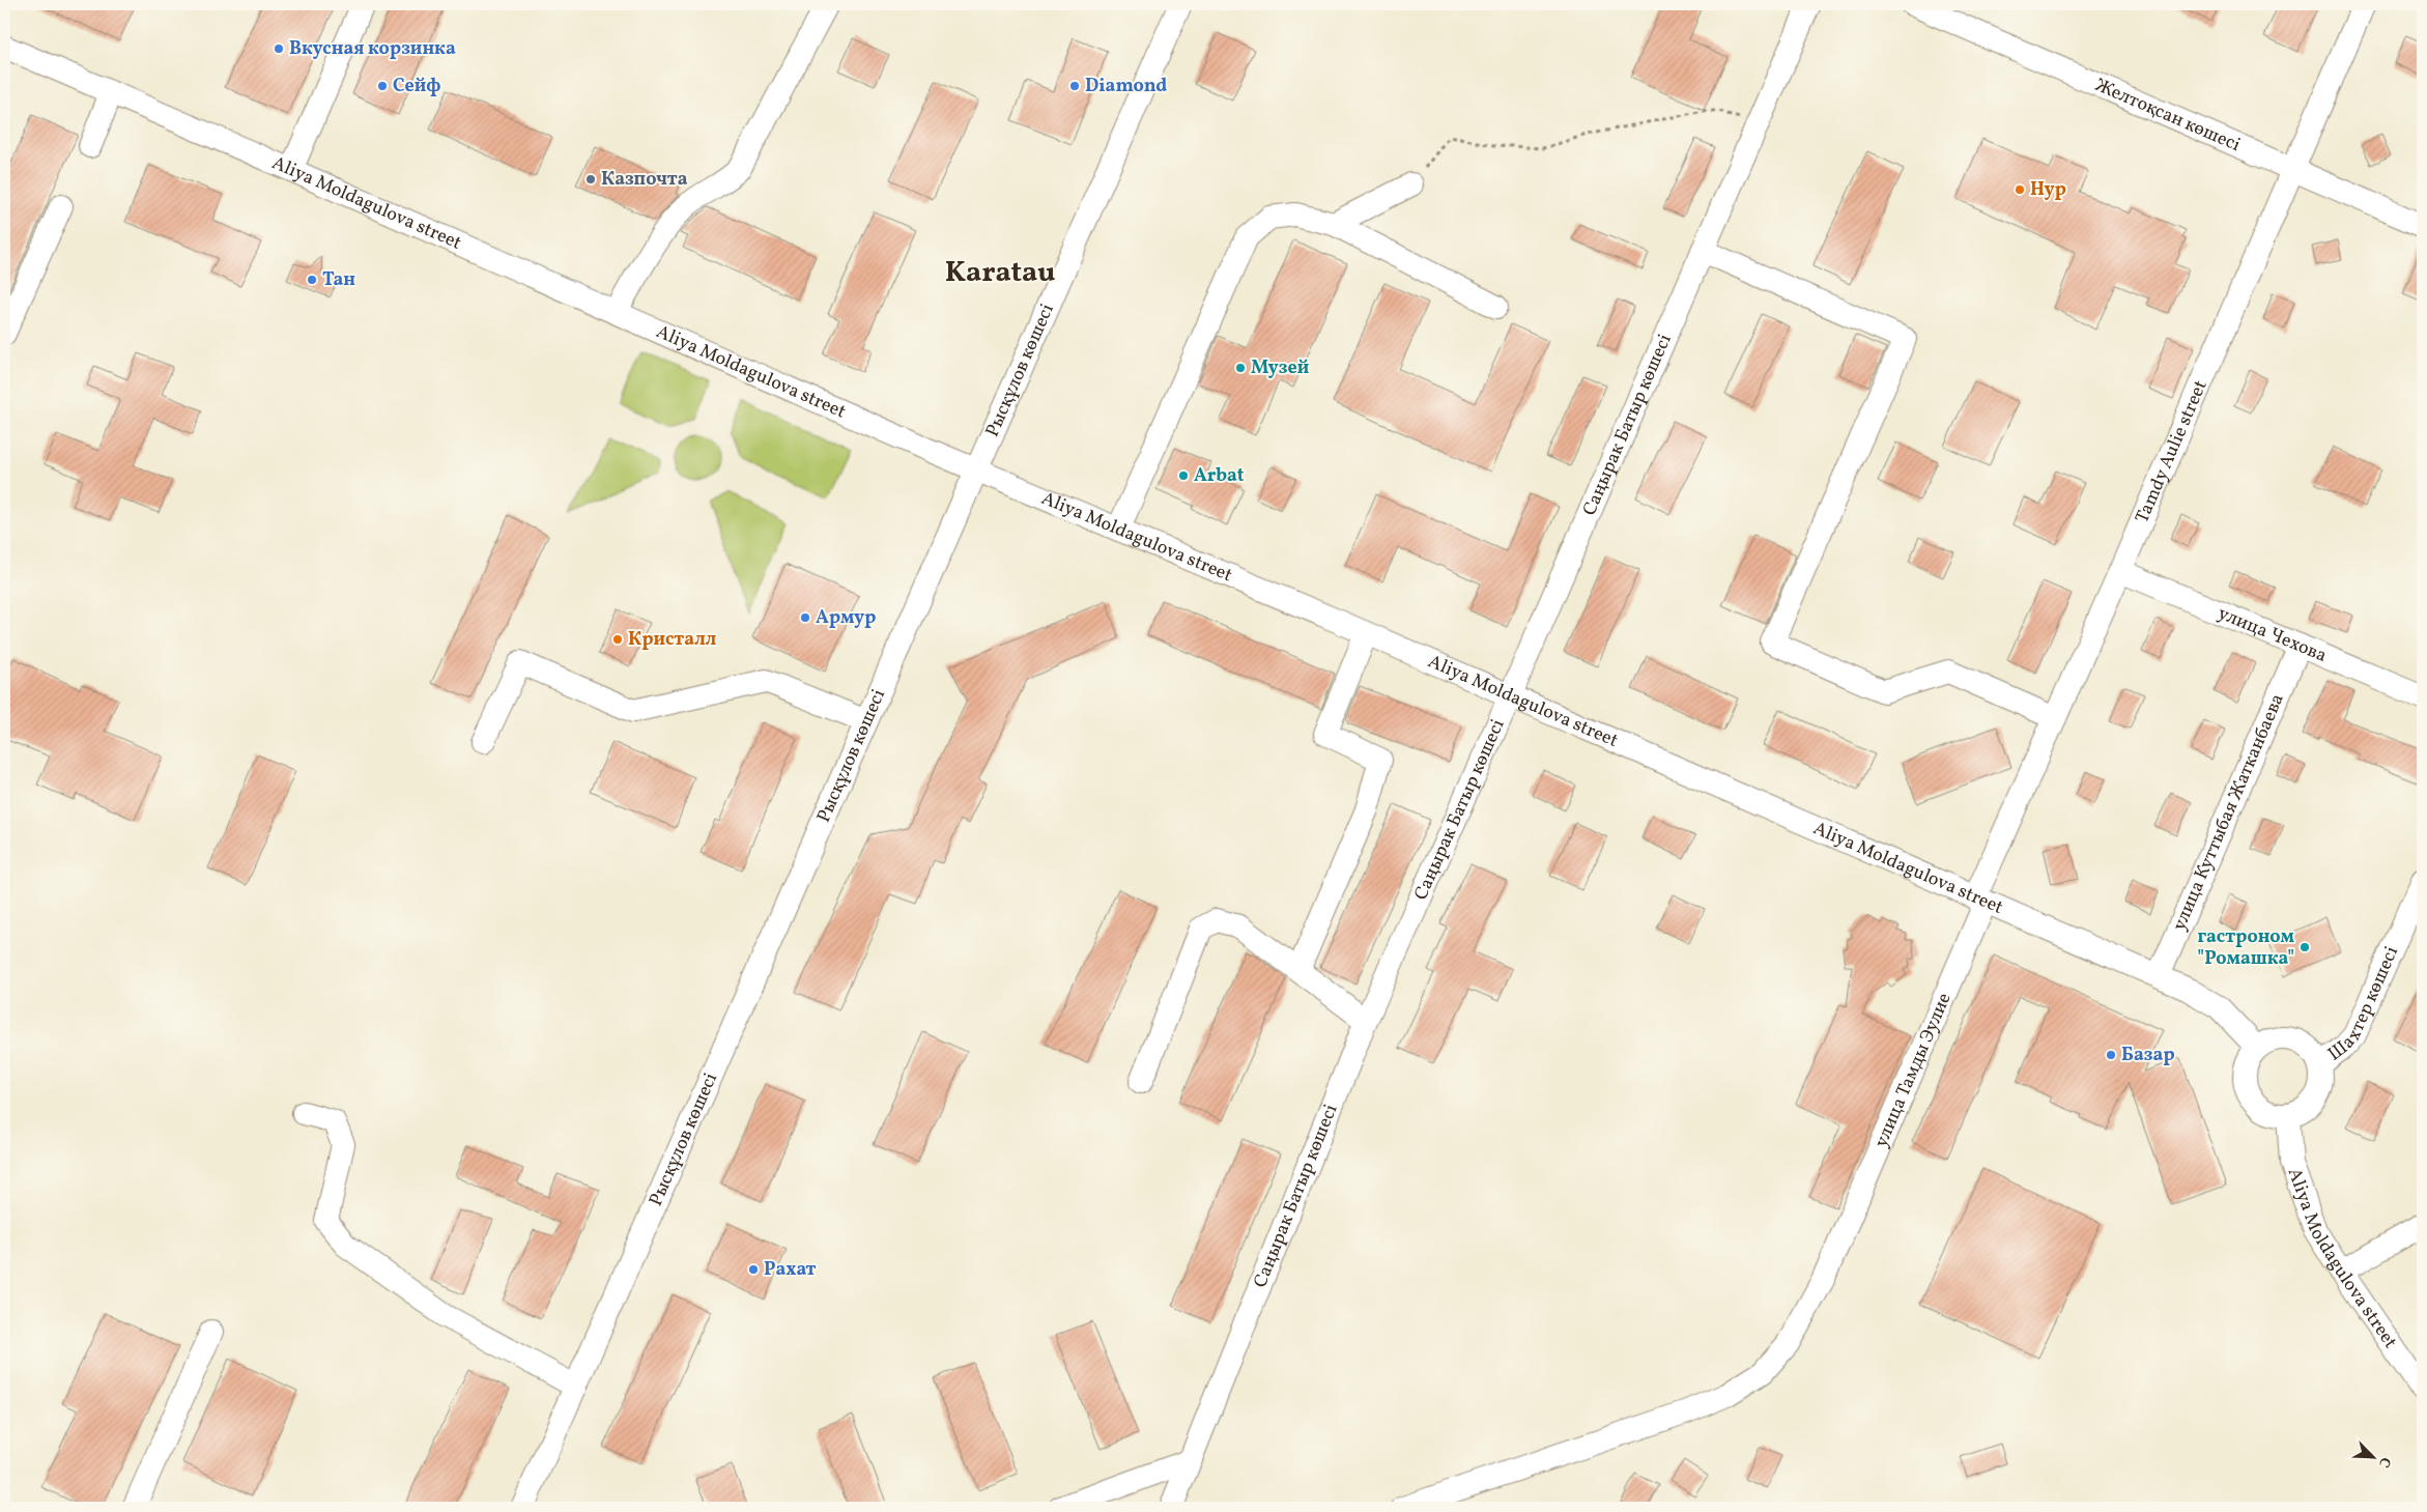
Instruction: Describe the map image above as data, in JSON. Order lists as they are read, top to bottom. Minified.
{"streets":{"street":["Желтоқсан көшесі","Aliya Moldagulova street","Рысқұлов көшесі","Саңырак Батыр көшесі","Tamdy Aulie street","улица Чехова","улица Куттыбая Жатканбаева","Шахтер көшесі","улица Тамды Эулие"]},"crossings":[["Желтоқсан көшесі","Tamdy Aulie street"],["Aliya Moldagulova street","Рысқұлов көшесі"],["Aliya Moldagulova street","Саңырак Батыр көшесі"],["Aliya Moldagulova street","Tamdy Aulie street"],["Aliya Moldagulova street","улица Куттыбая Жатканбаева"],["Aliya Moldagulova street","Шахтер көшесі"],["Aliya Moldagulova street","улица Тамды Эулие"],["Tamdy Aulie street","улица Чехова"],["Tamdy Aulie street","улица Тамды Эулие"],["улица Чехова","улица Куттыбая Жатканбаева"]],"districts":["Karatau"],"places":["Вкусная корзинка","Сейф","Diamond","Казпочта","Нур","Тан","Музей","Arbat","Армур","Кристалл","гастроном \"Ромашка\"","Базар","Рахат"],"north":"bottom right"}
